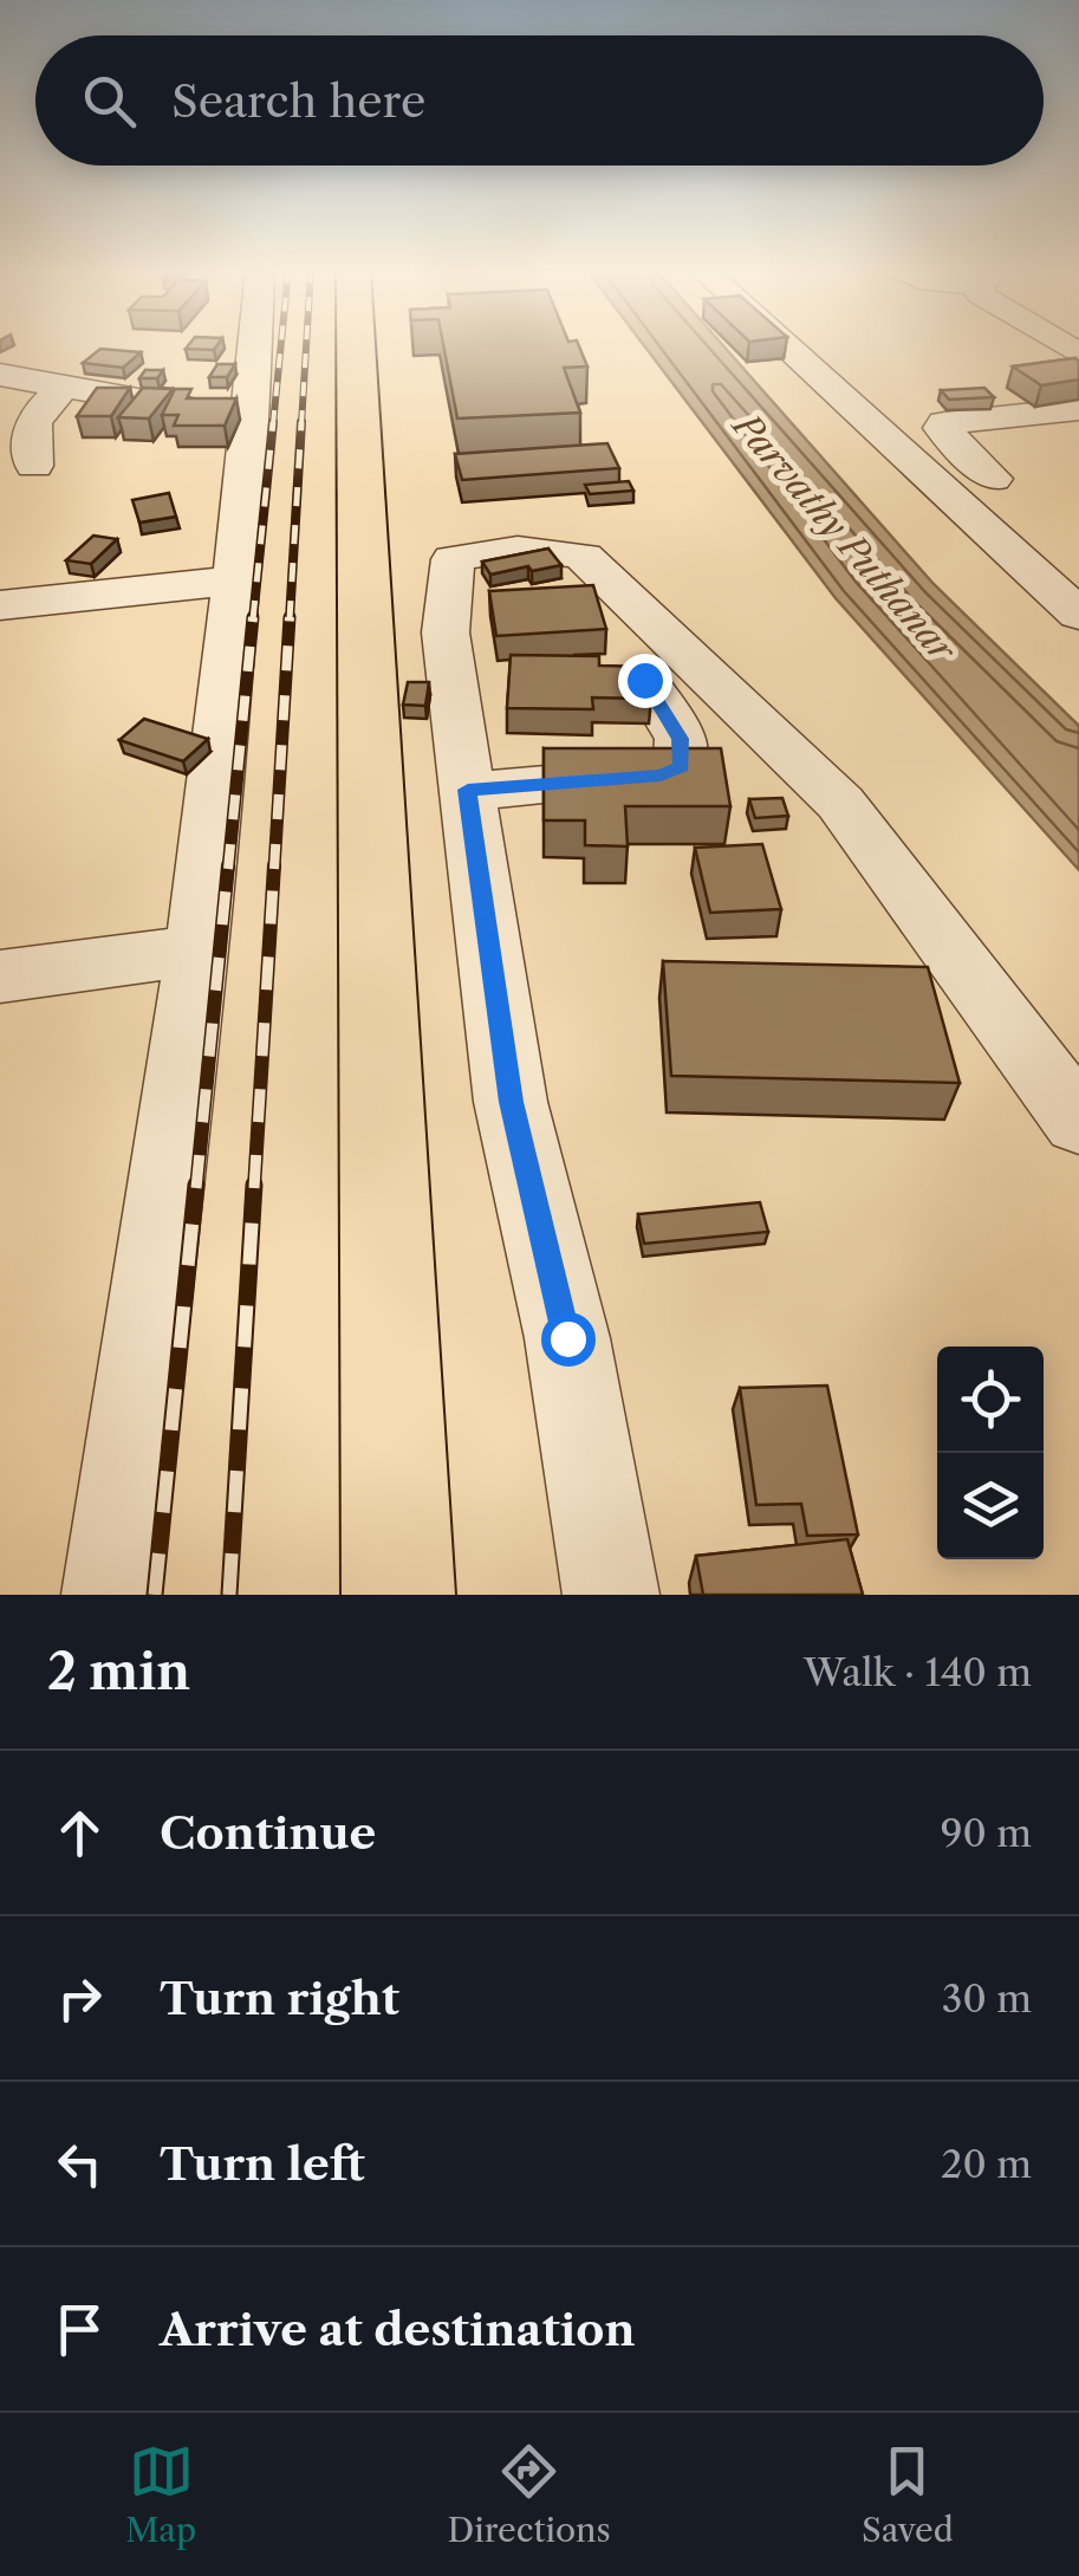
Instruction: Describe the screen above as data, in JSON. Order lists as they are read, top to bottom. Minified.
{"water":["Parvathy Puthanar"],"page":{"search":"Search here","heading":["2 min","Walk · 140 m"],"list":[["Continue","90 m"],["Turn right","30 m"],["Turn left","20 m"],"Arrive at destination"],"nav":["Map","Directions","Saved"]}}
